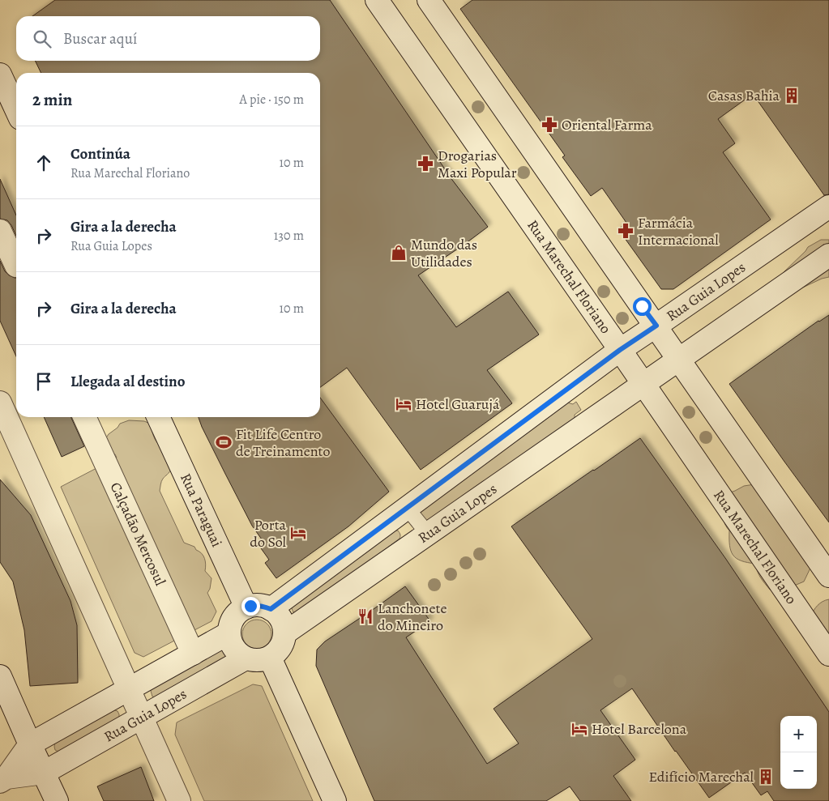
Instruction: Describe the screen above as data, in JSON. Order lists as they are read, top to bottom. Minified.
{"streets":{"main road":["Rua Marechal Floriano","Rua Guia Lopes","Rua Paraguai","Calçadão Mercosul"]},"crossings":[["Rua Marechal Floriano","Rua Guia Lopes"],["Rua Guia Lopes","Rua Paraguai"],["Rua Guia Lopes","Calçadão Mercosul"]],"places":{"building":["Casas Bahia","Edifício Marechal"],"pharmacy":["Oriental Farma","Drogarias Maxi Popular","Farmácia Internacional"],"shop":["Mundo das Utilidades"],"hotel":["Hotel Guarujá","Porta do Sol","Hotel Barcelona"],"sports":["Fit Life Centro de Treinamento"],"restaurant":["Lanchonete do Mineiro"]},"page":{"search":"Buscar aquí","heading":["2 min","A pie · 150 m"],"list":[["Continúa","Rua Marechal Floriano","10 m"],["Gira a la derecha","Rua Guia Lopes","130 m"],["Gira a la derecha","10 m"],"Llegada al destino"],"map_buttons":["+","−"]}}
